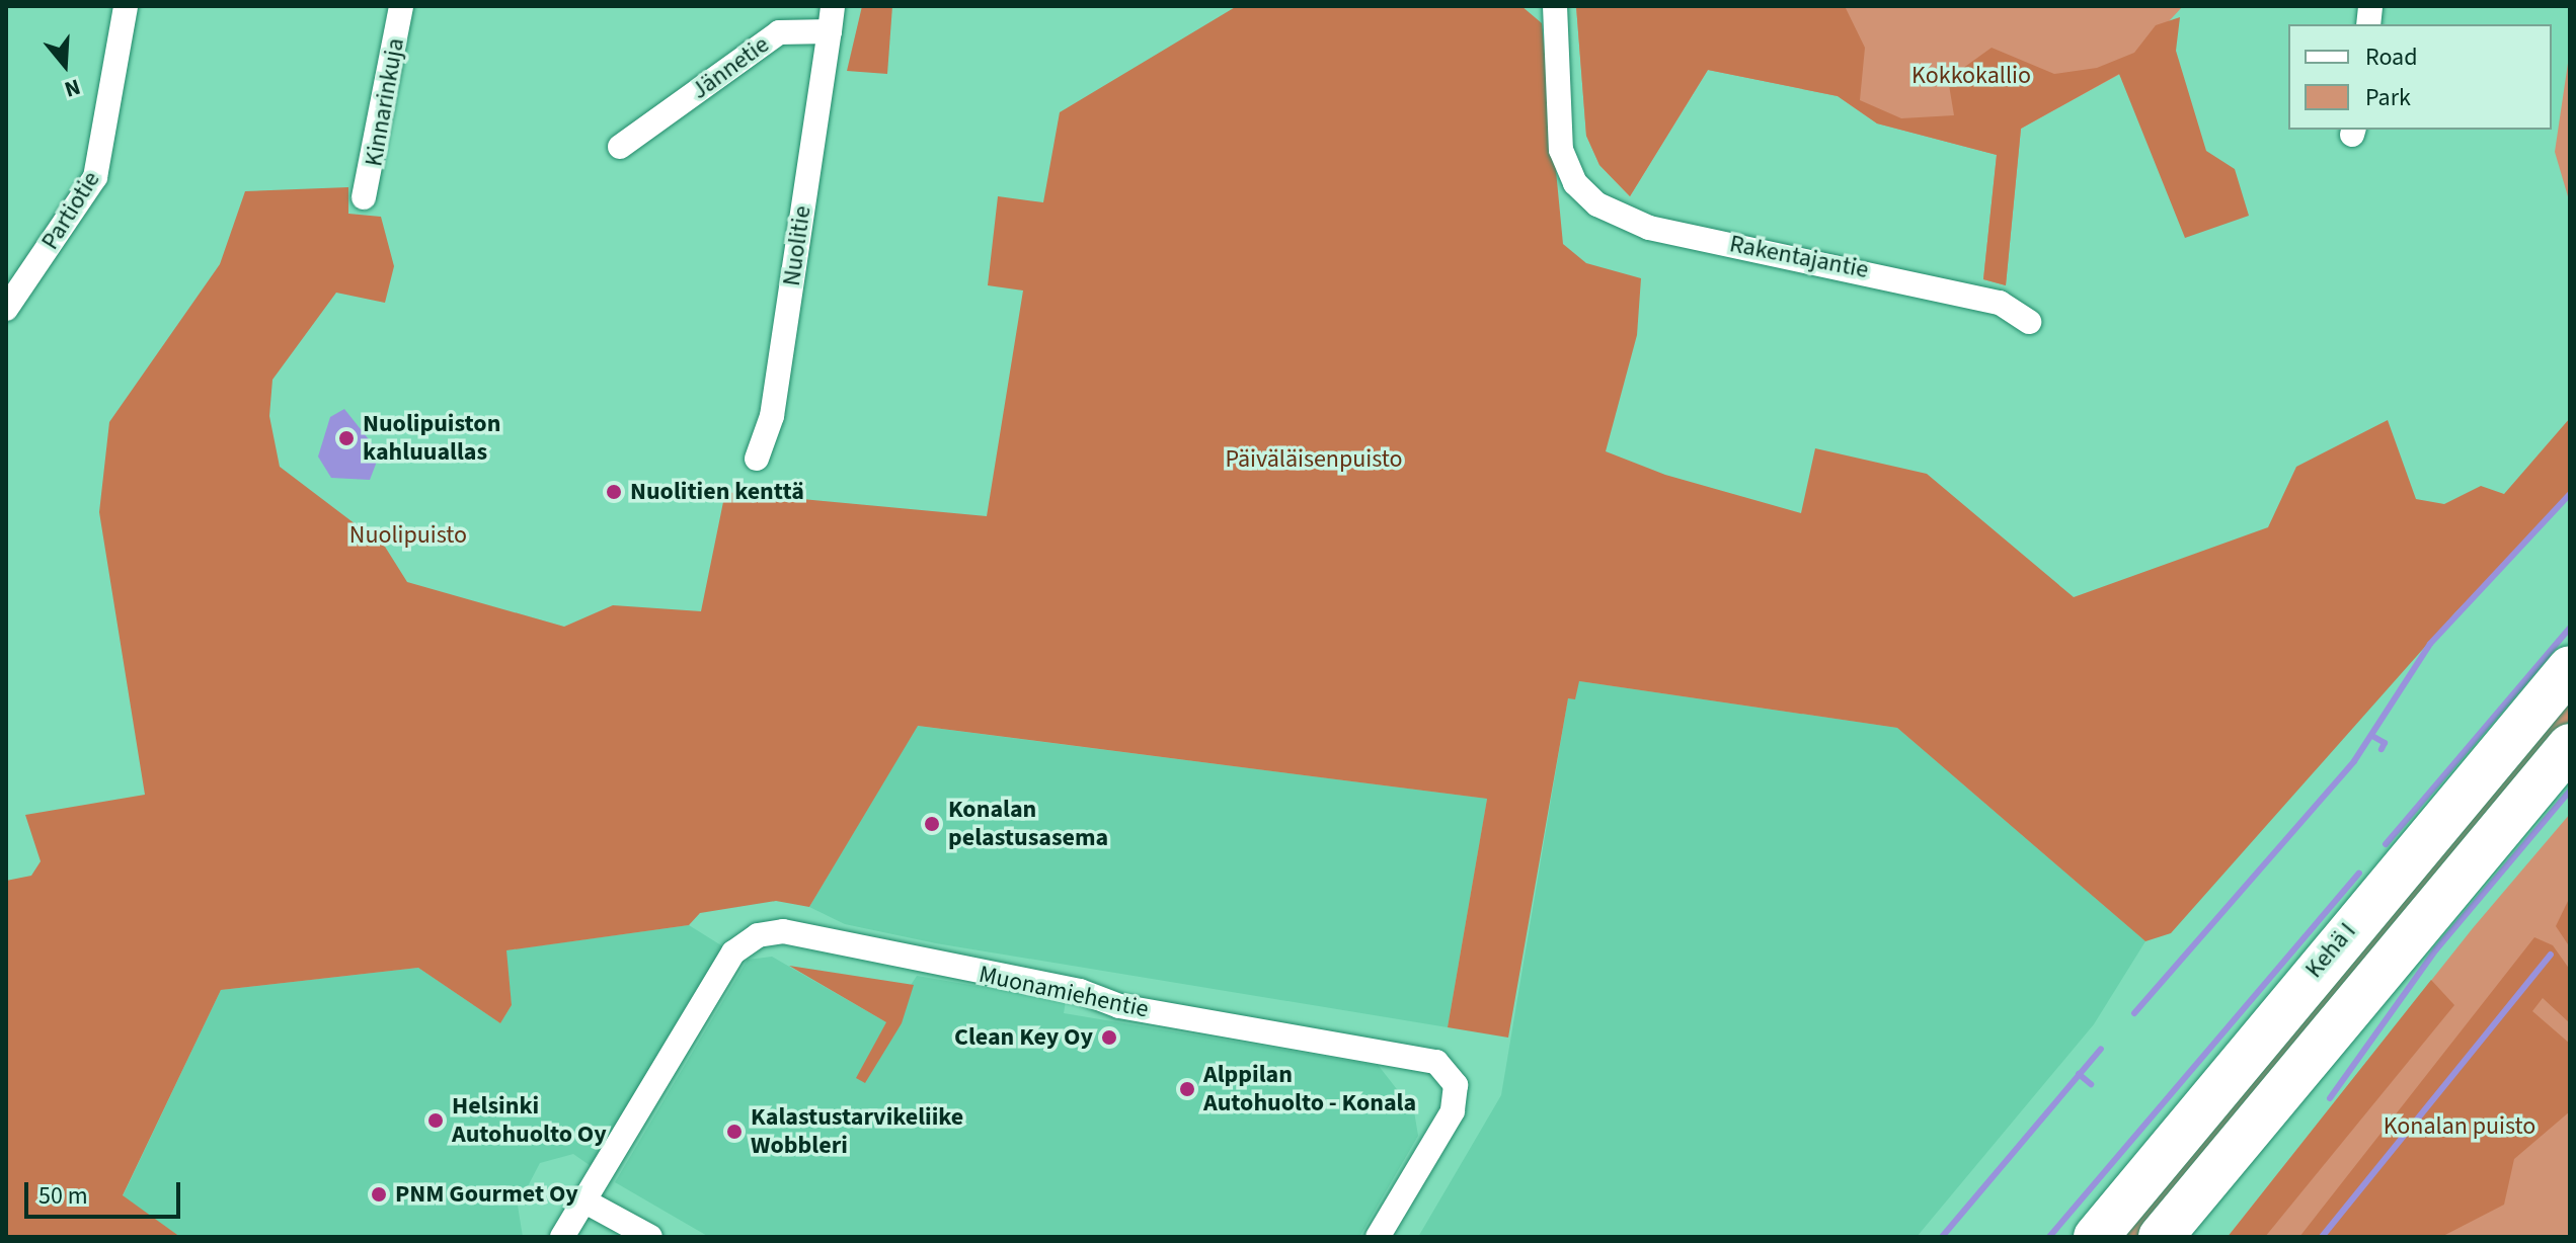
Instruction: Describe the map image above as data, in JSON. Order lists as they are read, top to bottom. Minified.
{"streets":{"highway":["Kehä I"],"street":["Jännetie","Kinnarinkuja","Partiotie","Nuolitie","Rakentajantie","Muonamiehentie"]},"crossings":[["Jännetie","Nuolitie"]],"parks":["Kokkokallio","Päiväläisenpuisto","Nuolipuisto","Konalan puisto"],"places":["Nuolipuiston kahluuallas","Nuolitien kenttä","Konalan pelastusasema","Clean Key Oy","Alppilan Autohuolto - Konala","Helsinki Autohuolto Oy","Kalastustarvikeliike Wobbleri","PNM Gourmet Oy"],"legend":["Road","Park"],"scale_bar":"50 m","north":"bottom"}
